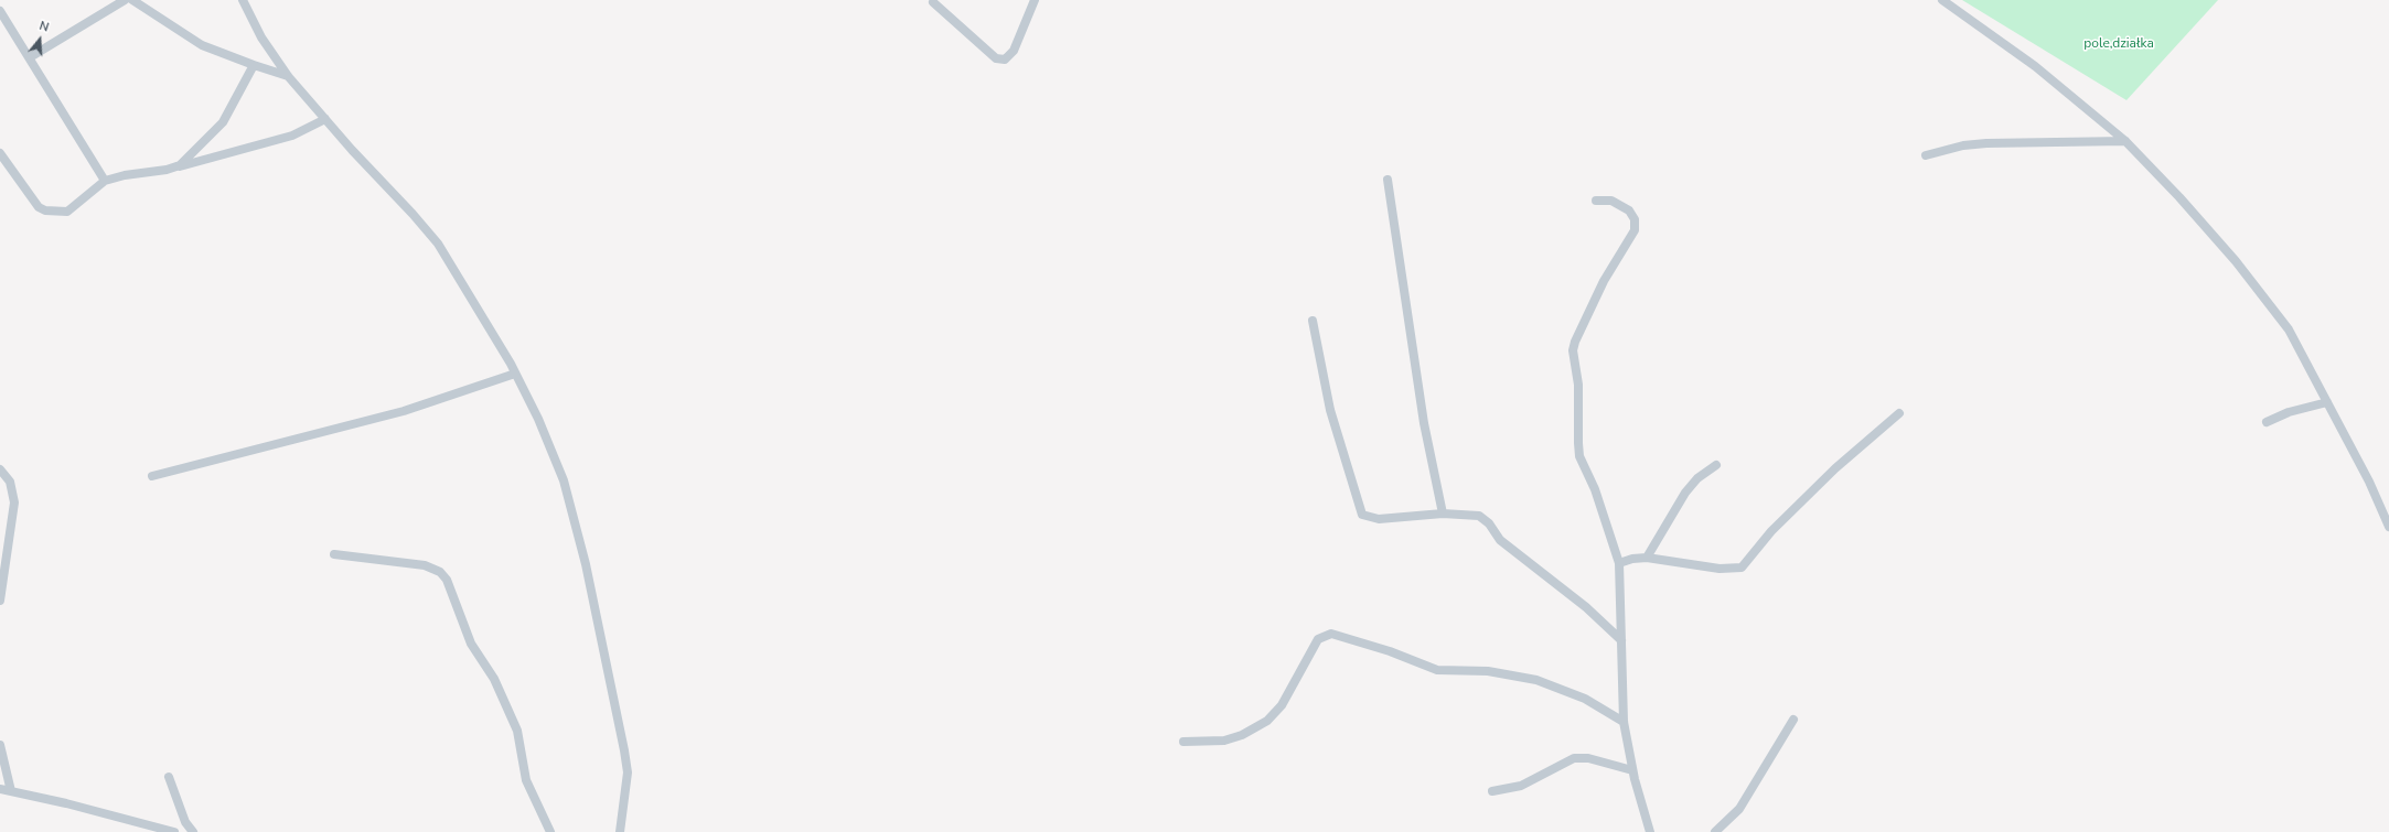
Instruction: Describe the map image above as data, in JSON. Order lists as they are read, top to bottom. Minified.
{"parks":["pole,działka"],"north":"top"}
